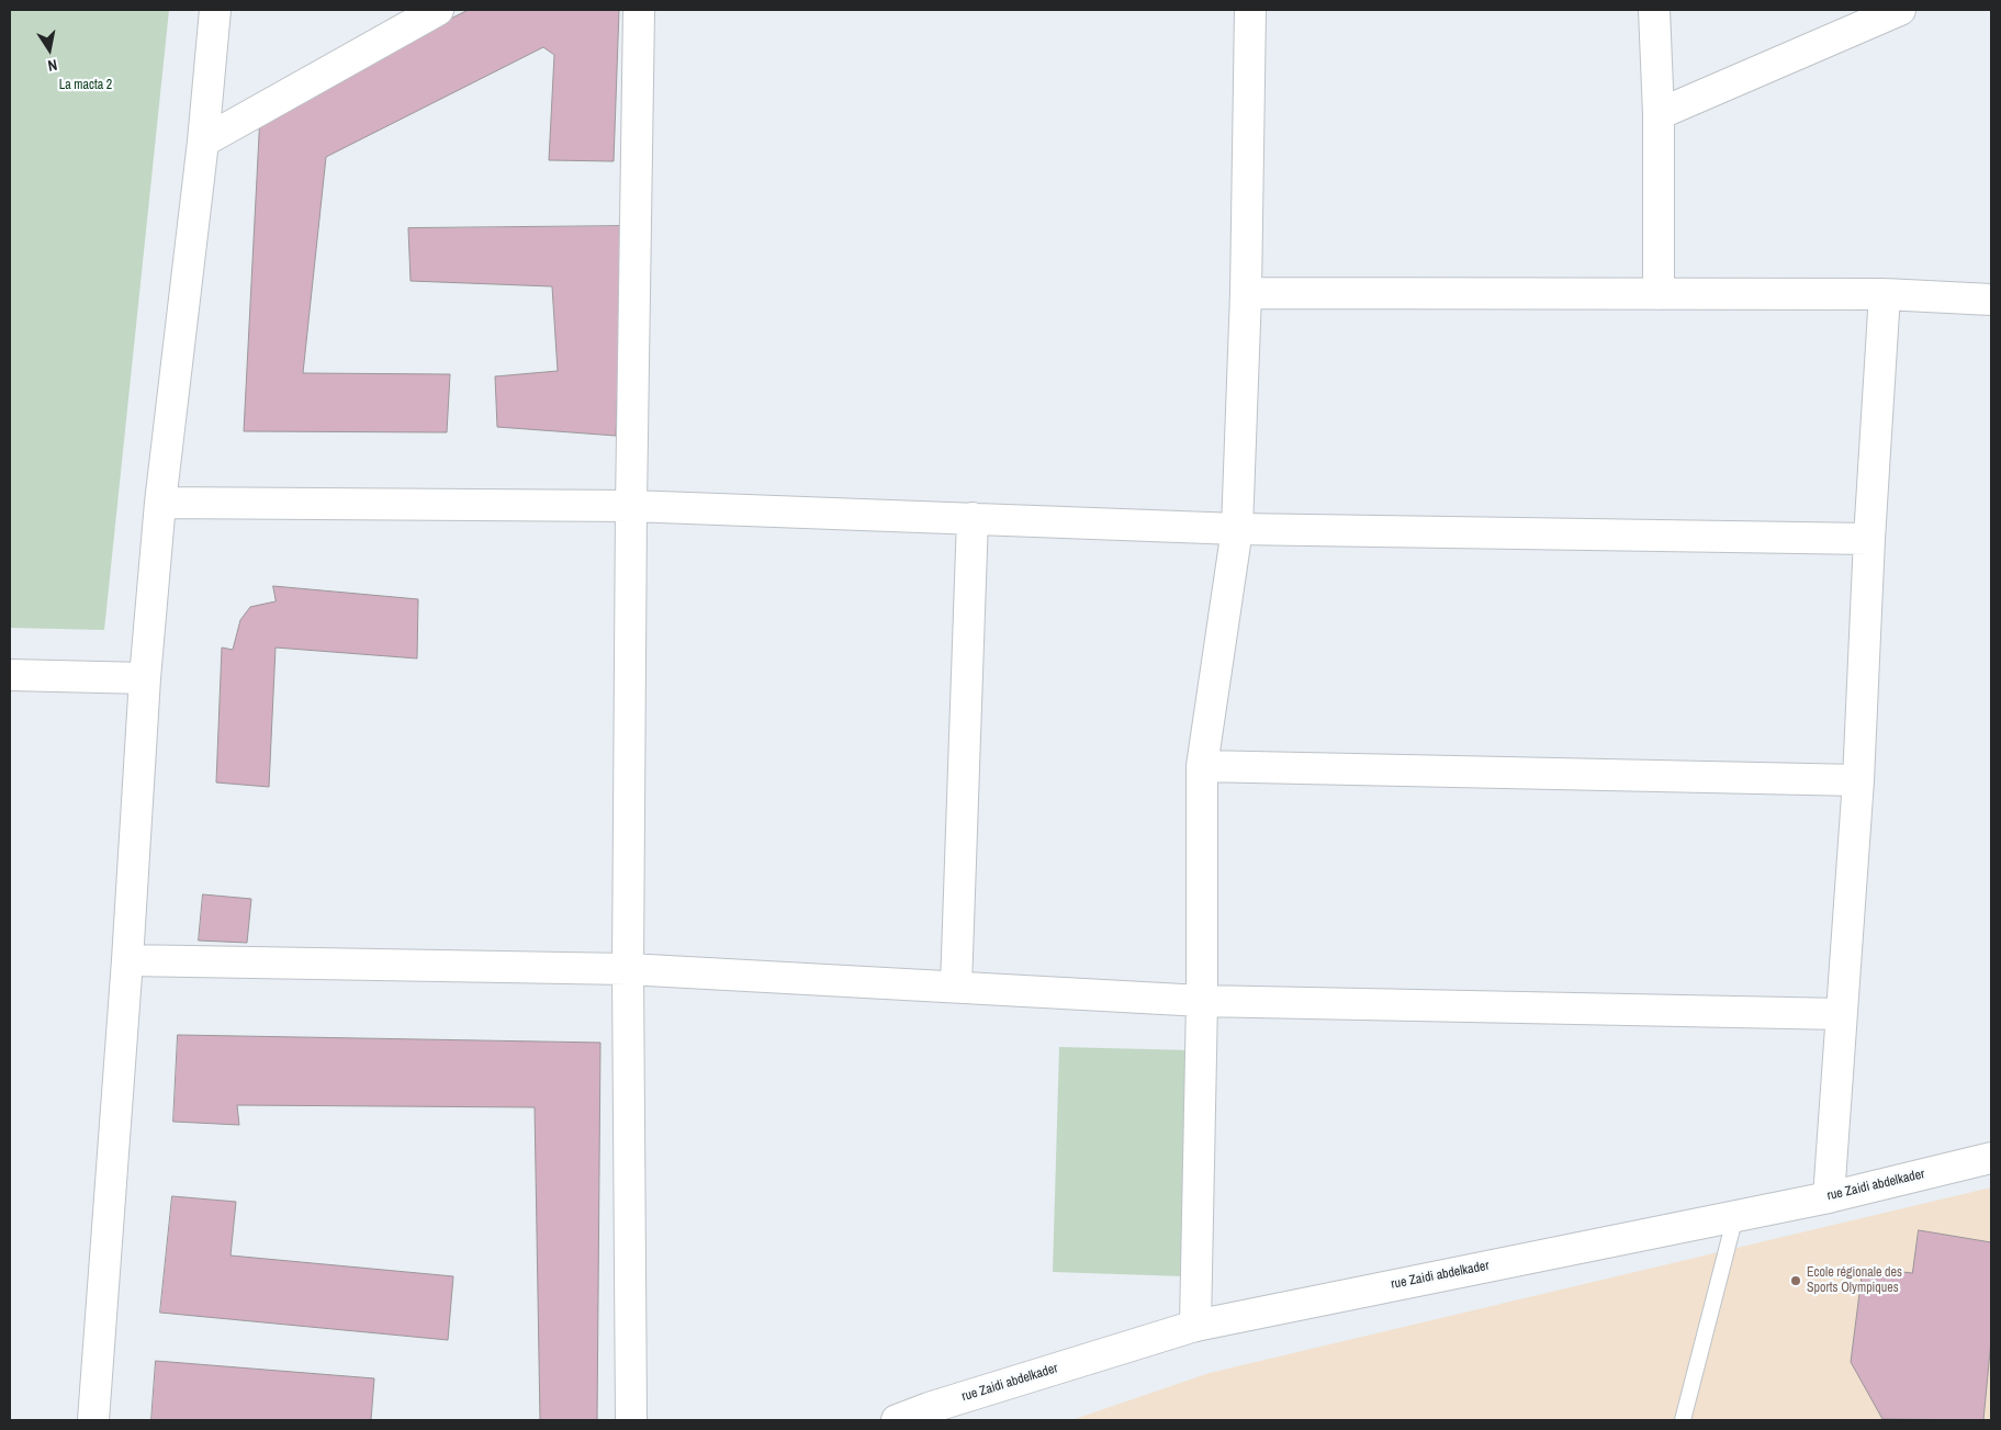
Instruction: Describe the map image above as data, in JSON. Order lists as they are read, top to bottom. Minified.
{"streets":{"street":["rue Zaidi abdelkader"]},"parks":["La macta 2"],"places":["Ecole régionale des Sports Olympiques"],"north":"bottom"}
